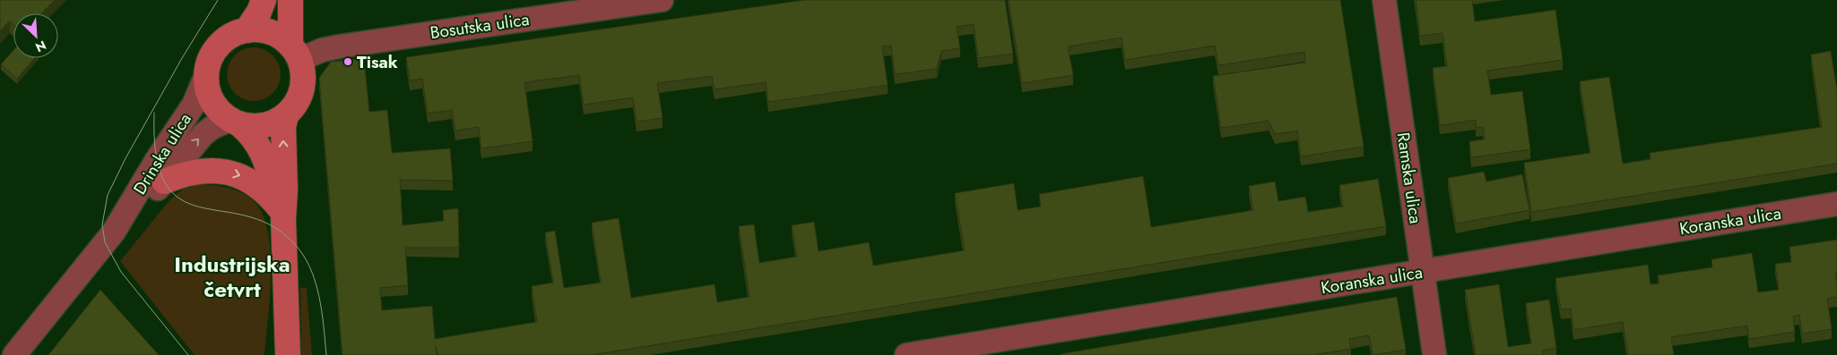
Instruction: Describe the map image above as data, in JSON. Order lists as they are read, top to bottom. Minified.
{"streets":{"street":["Bosutska ulica","Drinska ulica","Ramska ulica","Koranska ulica"]},"crossings":[["Bosutska ulica","Drinska ulica"],["Ramska ulica","Koranska ulica"]],"districts":["Industrijska četvrt"],"places":["Tisak"],"north":"bottom right"}
